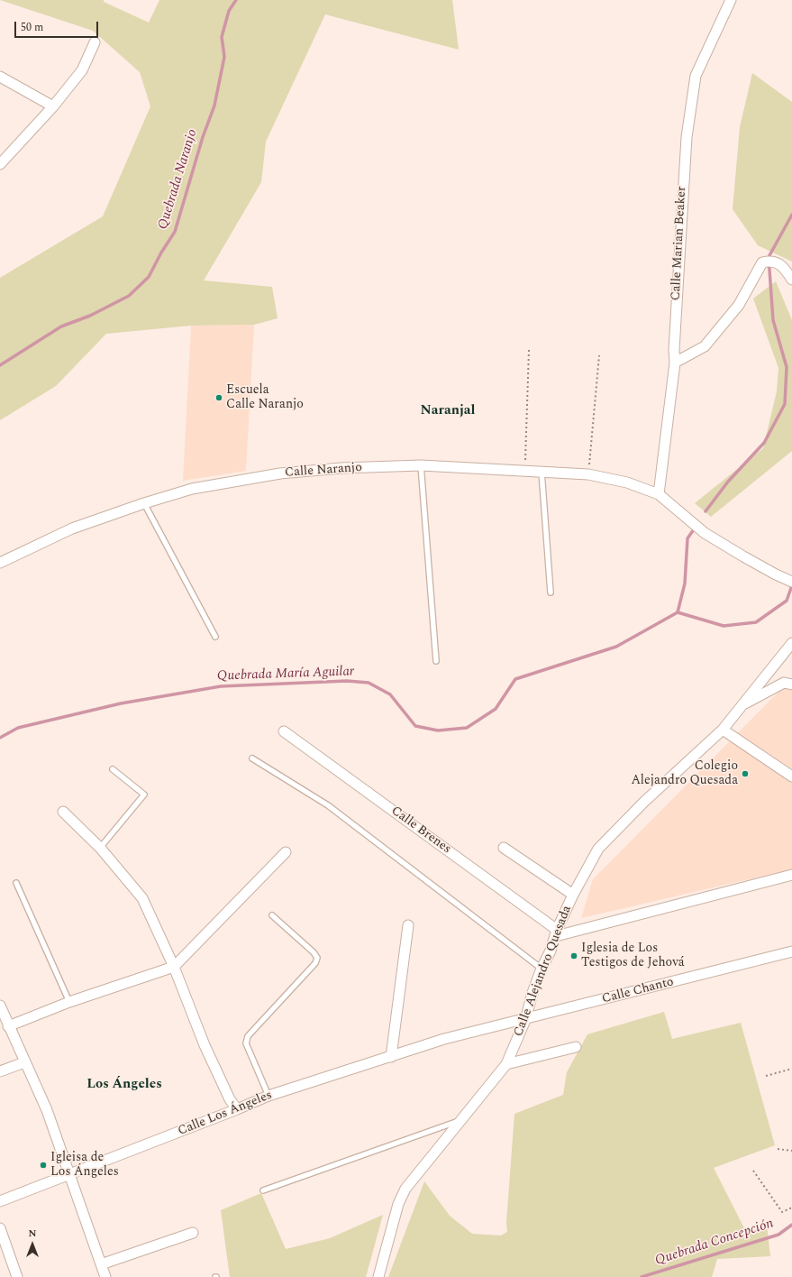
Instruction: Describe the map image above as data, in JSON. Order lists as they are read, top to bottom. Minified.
{"streets":{"street":["Calle Marian Beaker","Calle Naranjo","Calle Brenes","Calle Alejandro Quesada","Calle Chanto","Calle Los Ángeles"]},"crossings":[["Calle Marian Beaker","Calle Naranjo"],["Calle Brenes","Calle Alejandro Quesada"],["Calle Alejandro Quesada","Calle Chanto"],["Calle Alejandro Quesada","Calle Los Ángeles"],["Calle Chanto","Calle Los Ángeles"]],"districts":["Naranjal","Los Ángeles"],"water":["Quebrada Naranjo","Quebrada María Aguilar","Quebrada Concepción"],"places":["Escuela Calle Naranjo","Colegio Alejandro Quesada","Iglesia de Los Testigos de Jehová","Igleisa de Los Ángeles"],"scale_bar":"50 m","north":"top"}
